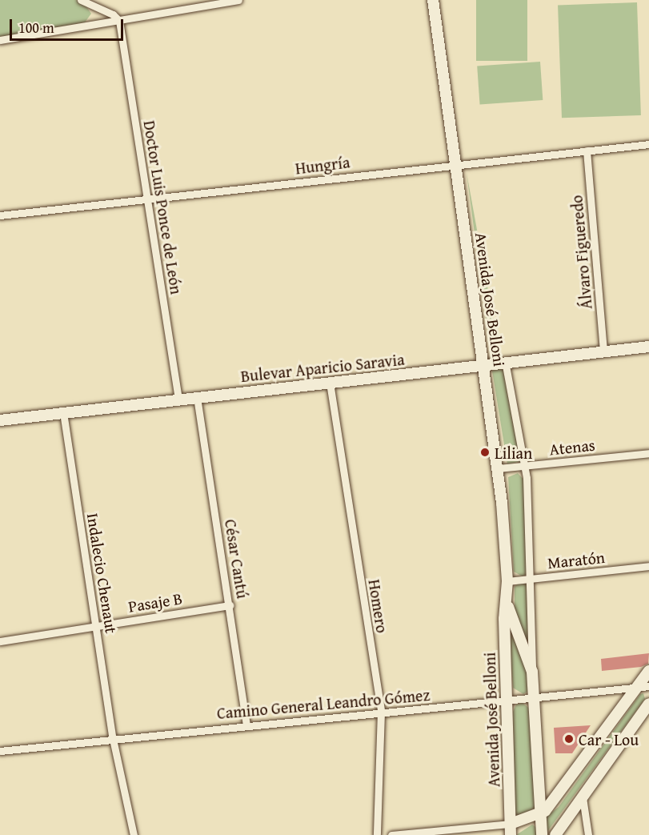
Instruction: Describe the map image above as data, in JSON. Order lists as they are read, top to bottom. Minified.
{"streets":{"main road":["Avenida José Belloni","Bulevar Aparicio Saravia"],"street":["Hungría","Doctor Luis Ponce de León","Álvaro Figueredo","Atenas","César Cantú","Maratón","Indalecio Chenaut","Pasaje B","Homero","Camino General Leandro Gómez"]},"crossings":[["Hungría","Doctor Luis Ponce de León"],["Hungría","Álvaro Figueredo"],["Hungría","Avenida José Belloni"],["Doctor Luis Ponce de León","Bulevar Aparicio Saravia"],["Álvaro Figueredo","Bulevar Aparicio Saravia"],["Avenida José Belloni","Bulevar Aparicio Saravia"],["Avenida José Belloni","Atenas"],["Avenida José Belloni","Maratón"],["Avenida José Belloni","Camino General Leandro Gómez"],["Bulevar Aparicio Saravia","César Cantú"],["Bulevar Aparicio Saravia","Indalecio Chenaut"],["Bulevar Aparicio Saravia","Homero"],["César Cantú","Pasaje B"],["César Cantú","Camino General Leandro Gómez"],["Indalecio Chenaut","Pasaje B"],["Indalecio Chenaut","Camino General Leandro Gómez"],["Homero","Camino General Leandro Gómez"]],"places":["Lilian","Car - Lou"],"scale_bar":"100 m"}
